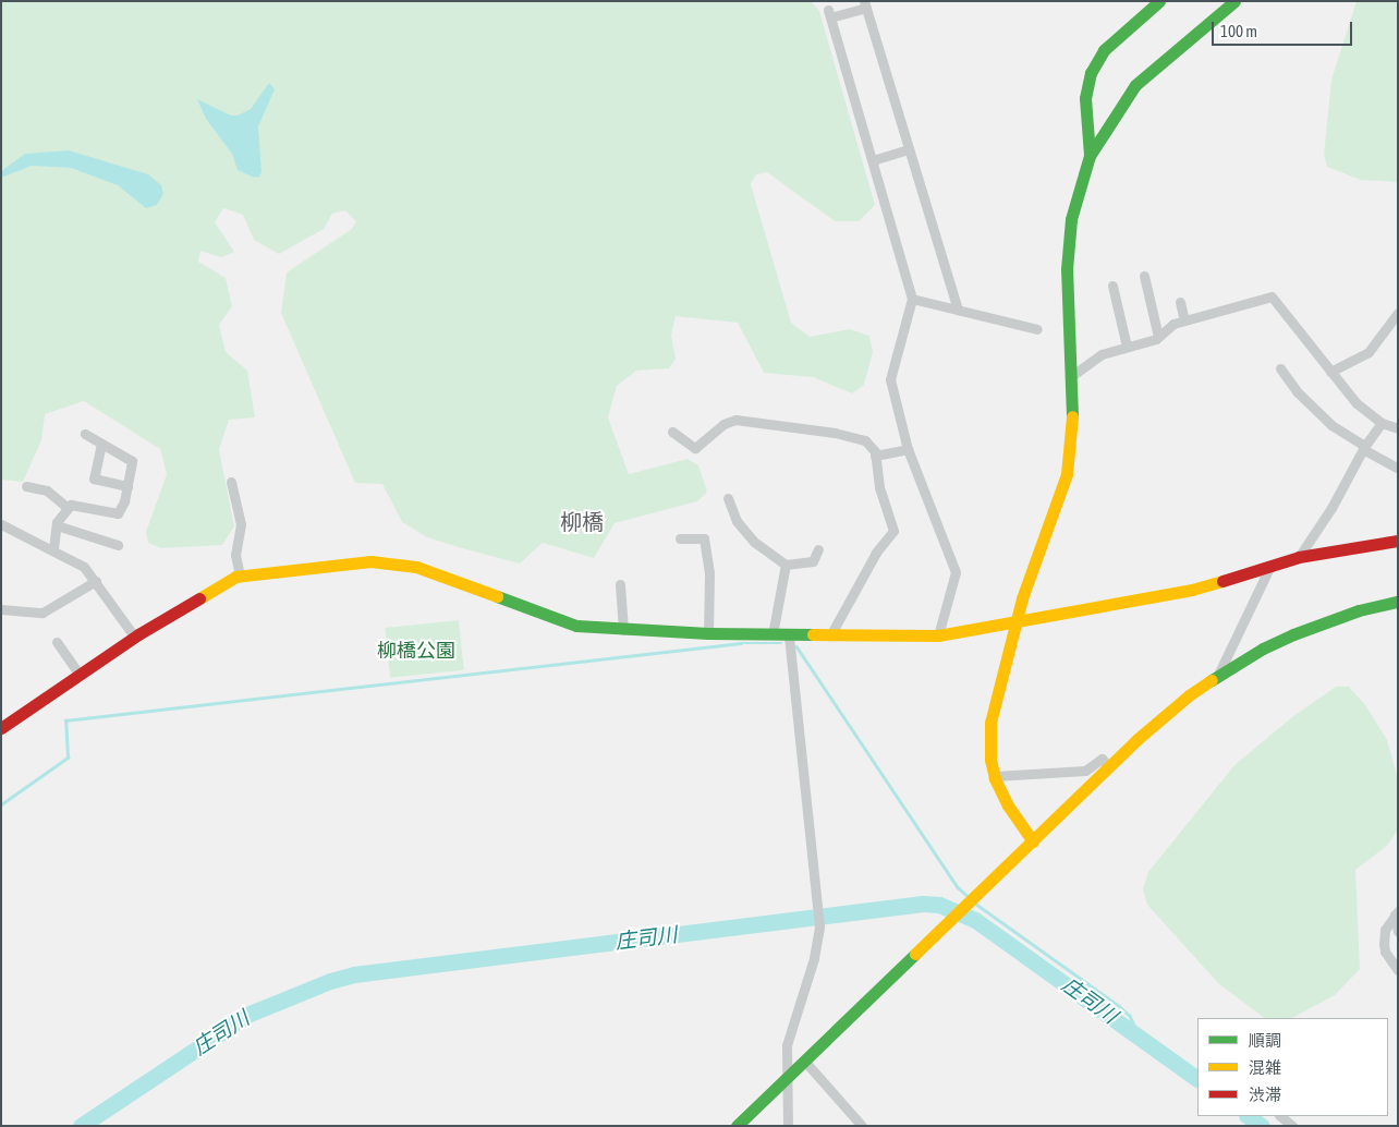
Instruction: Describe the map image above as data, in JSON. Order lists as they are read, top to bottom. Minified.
{"districts":["柳橋"],"water":["庄司川"],"parks":["柳橋公園"],"legend":["順調","混雑","渋滞"],"scale_bar":"100 m"}
